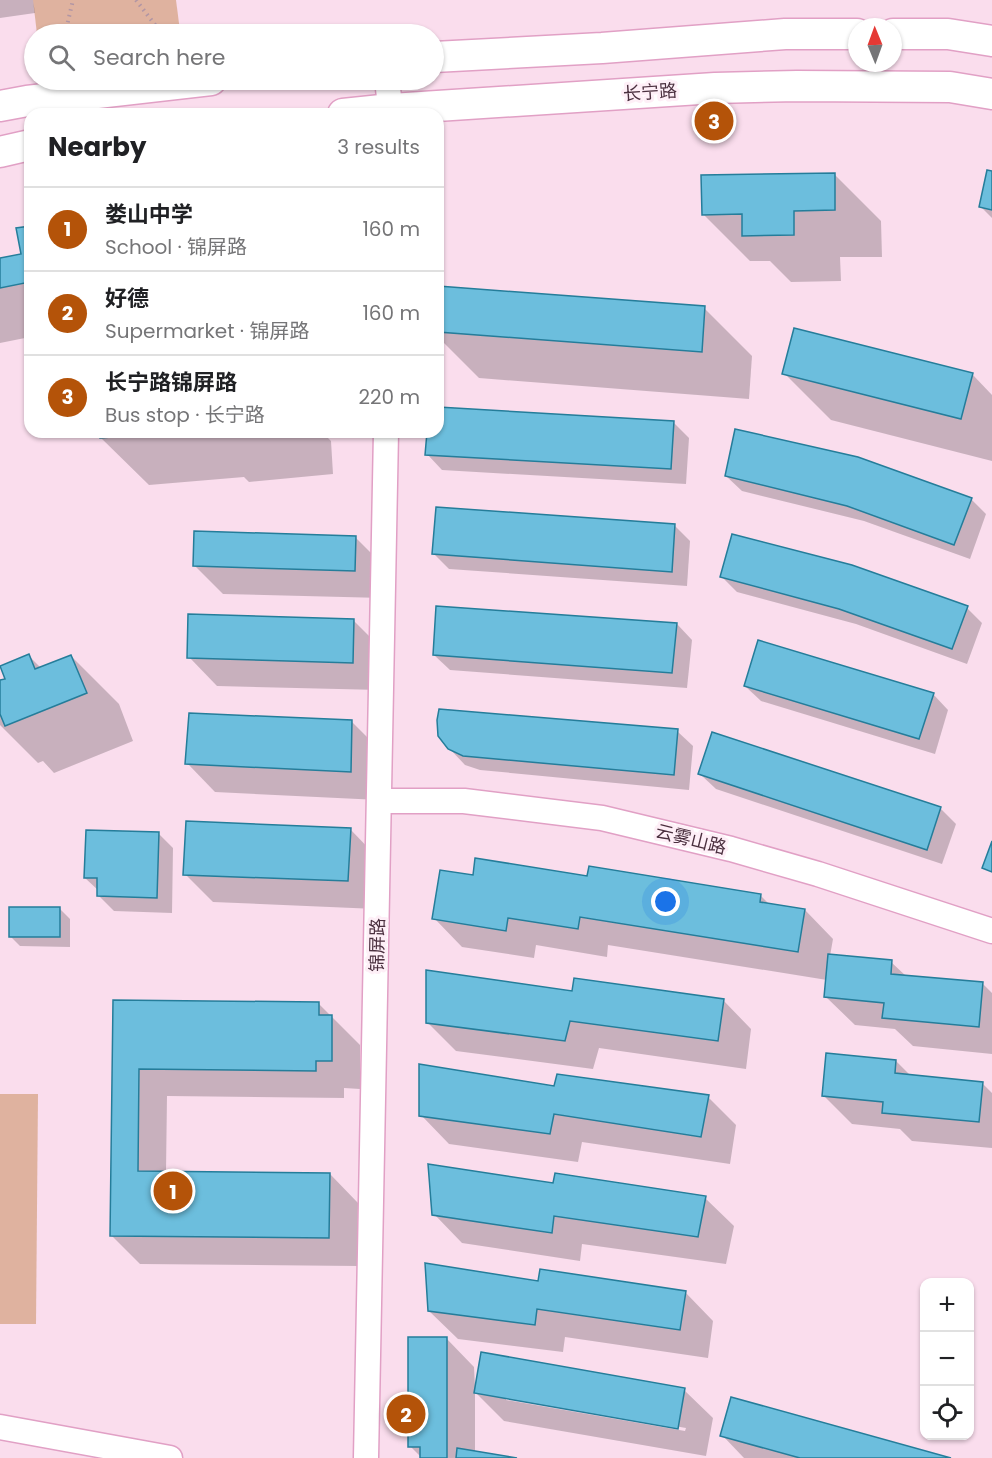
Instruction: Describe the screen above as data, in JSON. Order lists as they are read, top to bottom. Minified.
{"streets":{"main road":["长宁路"],"street":["云雾山路","锦屏路"]},"crossings":[["云雾山路","锦屏路"]],"north":"top","page":{"search":"Search here","pins":["3","1","2"],"heading":["Nearby","3 results"],"list":[{"mark":"1","name":"娄山中学","note":"School · 锦屏路","value":"160 m"},{"mark":"2","name":"好德","note":"Supermarket · 锦屏路","value":"160 m"},{"mark":"3","name":"长宁路锦屏路","note":"Bus stop · 长宁路","value":"220 m"}],"map_buttons":["+","−"]}}
